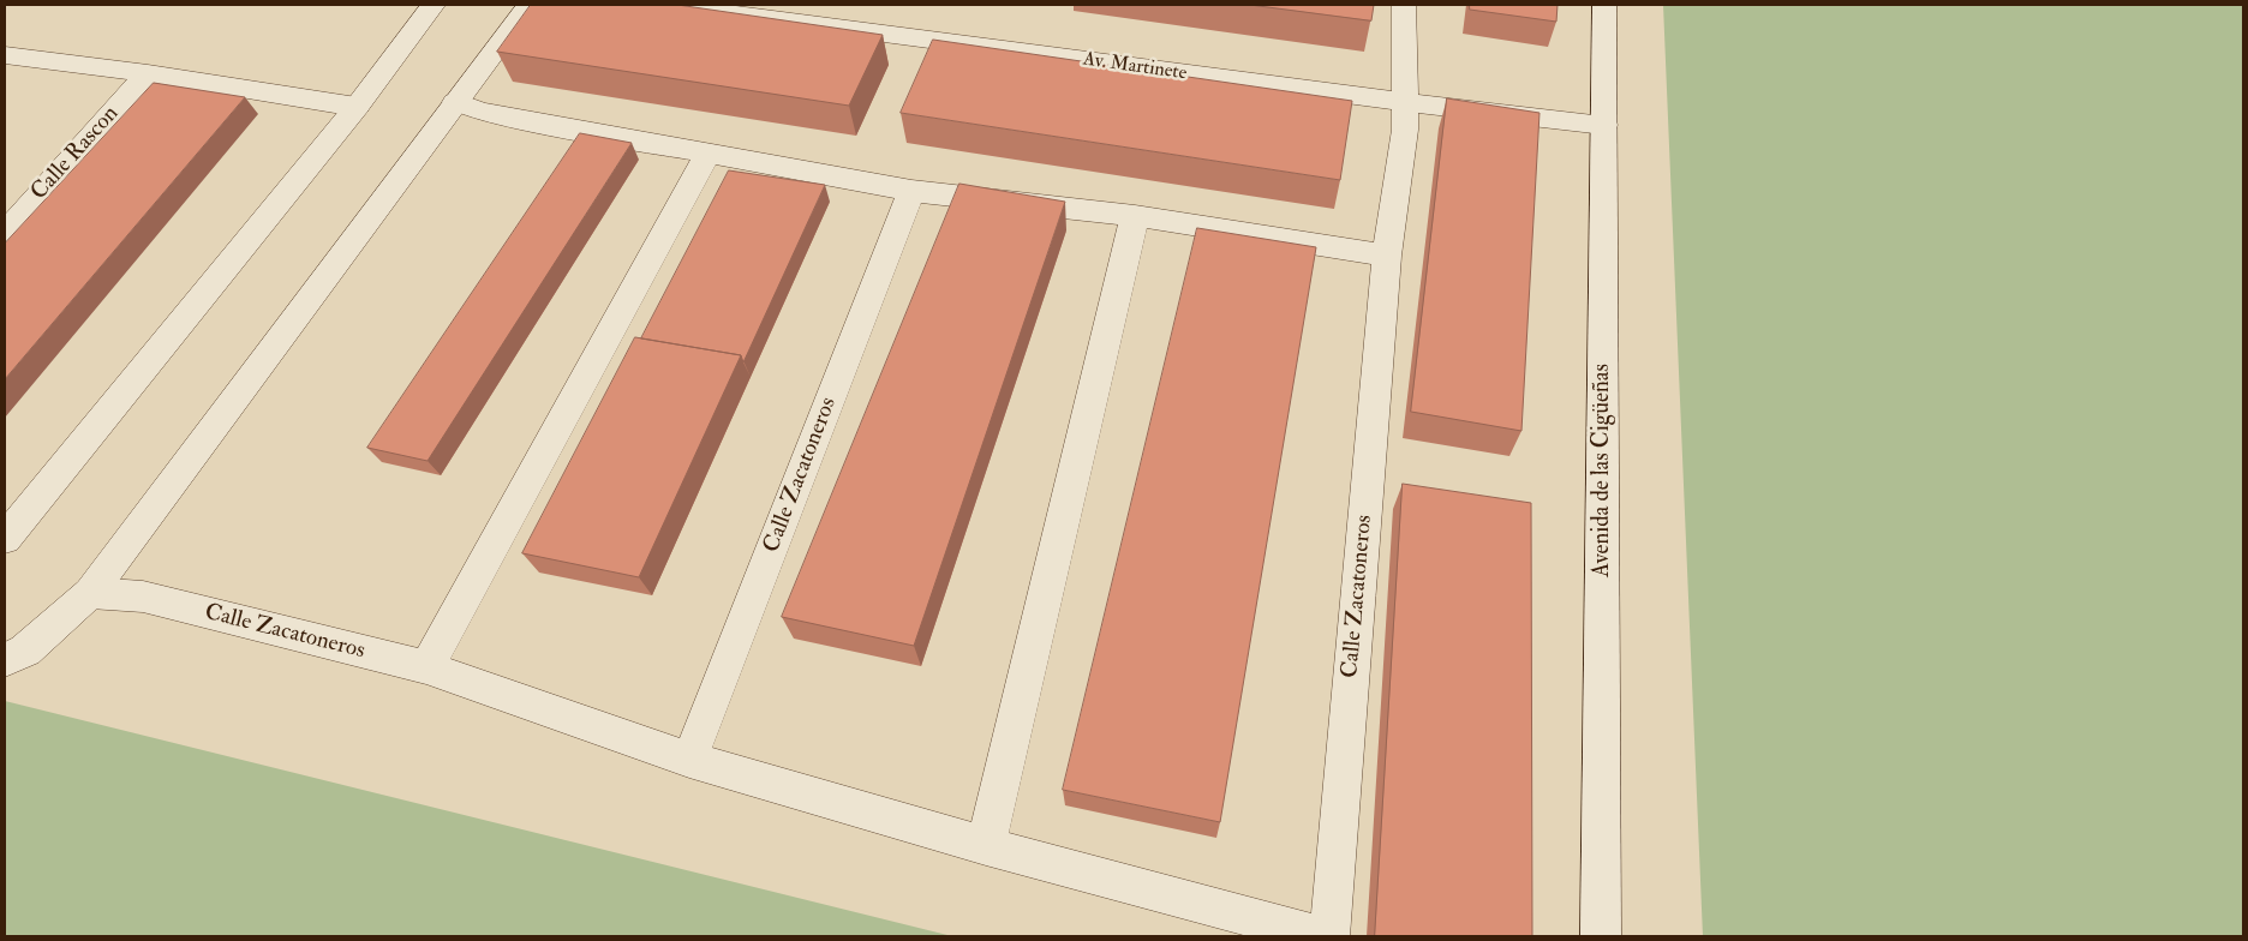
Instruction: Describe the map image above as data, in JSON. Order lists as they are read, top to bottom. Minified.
{"streets":{"street":["Av. Martinete","Calle Rascon","Avenida de las Cigüeñas","Calle Zacatoneros"]},"crossings":[["Av. Martinete","Avenida de las Cigüeñas"],["Av. Martinete","Calle Zacatoneros"]]}
